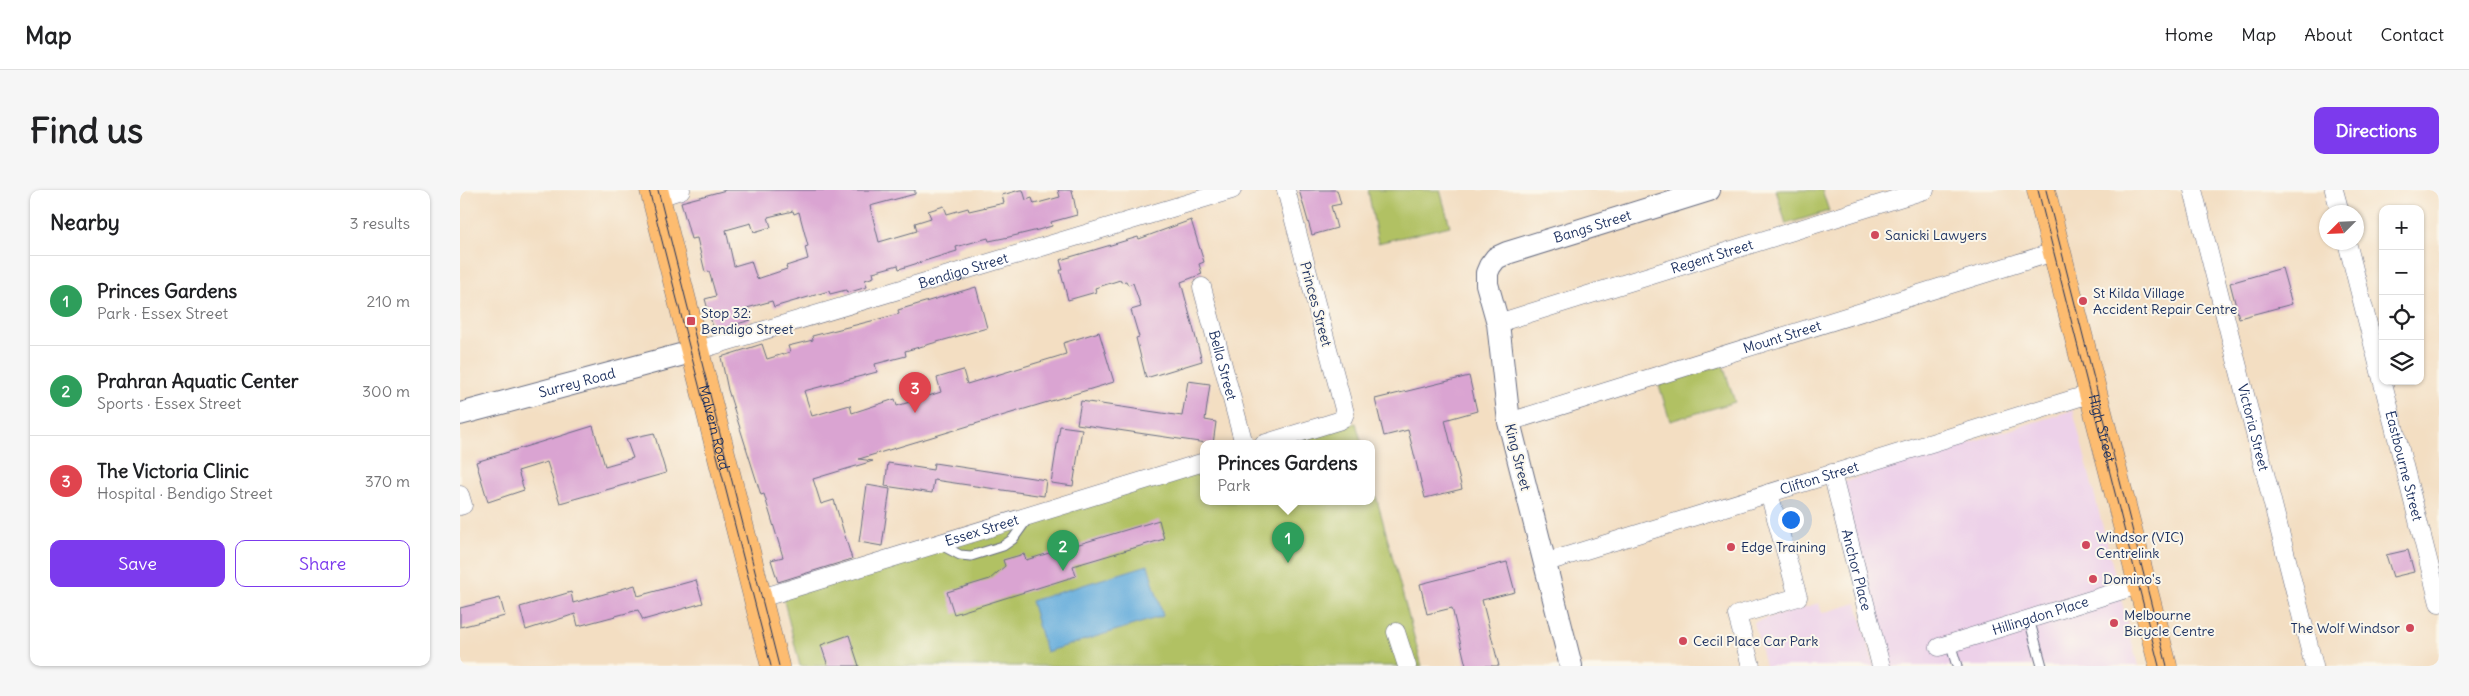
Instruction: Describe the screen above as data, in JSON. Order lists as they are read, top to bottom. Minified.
{"streets":{"main road":["Malvern Road","High Street"],"street":["Bangs Street","Regent Street","Bendigo Street","Princes Street","Mount Street","Bella Street","Surrey Road","Victoria Street","King Street","Eastbourne Street","Clifton Street","Essex Street","Anchor Place","Hillingdon Place"]},"crossings":[["Bangs Street","King Street"],["Regent Street","King Street"],["Bendigo Street","Surrey Road"],["Bendigo Street","Malvern Road"],["Mount Street","High Street"],["Mount Street","King Street"],["Surrey Road","Malvern Road"],["Malvern Road","Essex Street"],["High Street","Clifton Street"],["High Street","Hillingdon Place"],["King Street","Clifton Street"],["Clifton Street","Anchor Place"]],"places":{"other":["Sanicki Lawyers","St Kilda Village Accident Repair Centre","Windsor (VIC) Centrelink","Edge Training","Domino's","Melbourne Bicycle Centre","The Wolf Windsor","Cecil Place Car Park"],"transit":["Stop 32: Bendigo Street"]},"north":"bottom left","page":{"header":"Map","nav":["Home","Map","About","Contact"],"buttons":["Directions",["Save","Share"]],"title":"Find us","heading":["Nearby","3 results"],"map_buttons":["+","−"],"list":[{"mark":"1","name":"Princes Gardens","note":"Park · Essex Street","value":"210 m"},{"mark":"2","name":"Prahran Aquatic Center","note":"Sports · Essex Street","value":"300 m"},{"mark":"3","name":"The Victoria Clinic","note":"Hospital · Bendigo Street","value":"370 m"}],"pins":["3","1","2"],"popup":["Princes Gardens","Park"]}}
